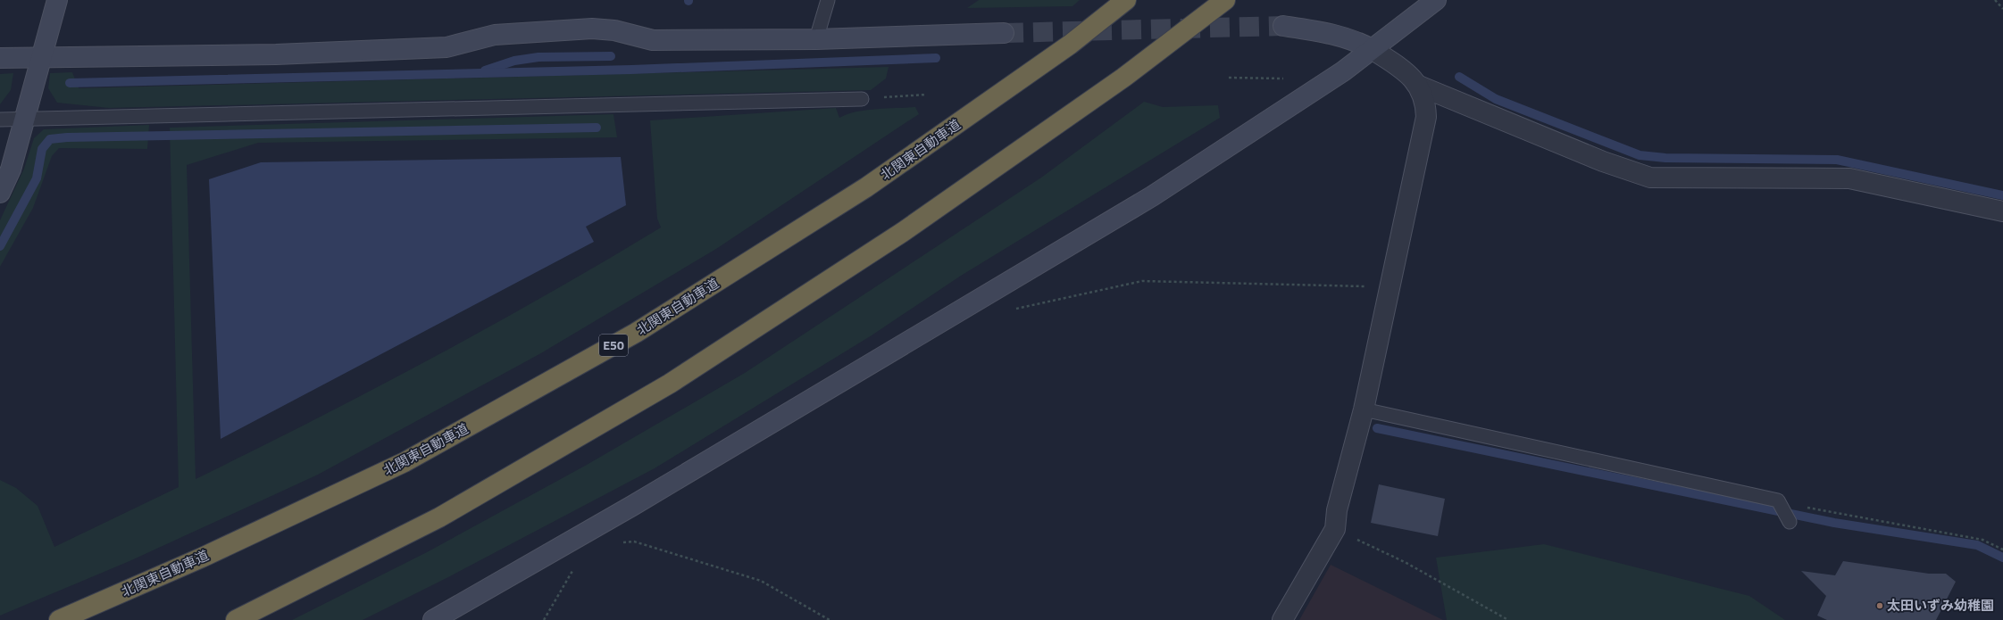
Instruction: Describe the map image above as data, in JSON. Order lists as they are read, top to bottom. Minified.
{"streets":{"highway":["北関東自動車道","E50"]},"places":["太田いずみ幼稚園"]}
